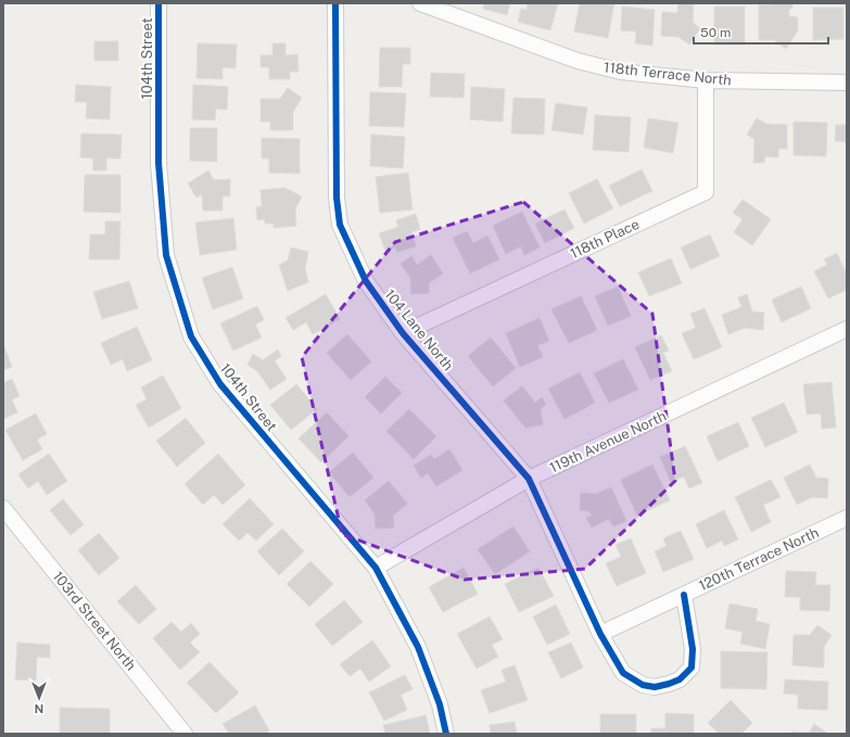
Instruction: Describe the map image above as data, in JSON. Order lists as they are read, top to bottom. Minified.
{"streets":{"street":["104th Street","118th Terrace North","118th Place","104 Lane North","119th Avenue North","120th Terrace North","103rd Street North"]},"crossings":[["104th Street","119th Avenue North"],["118th Terrace North","118th Place"],["118th Place","104 Lane North"],["104 Lane North","119th Avenue North"],["104 Lane North","120th Terrace North"]],"scale_bar":"50 m","north":"bottom"}
